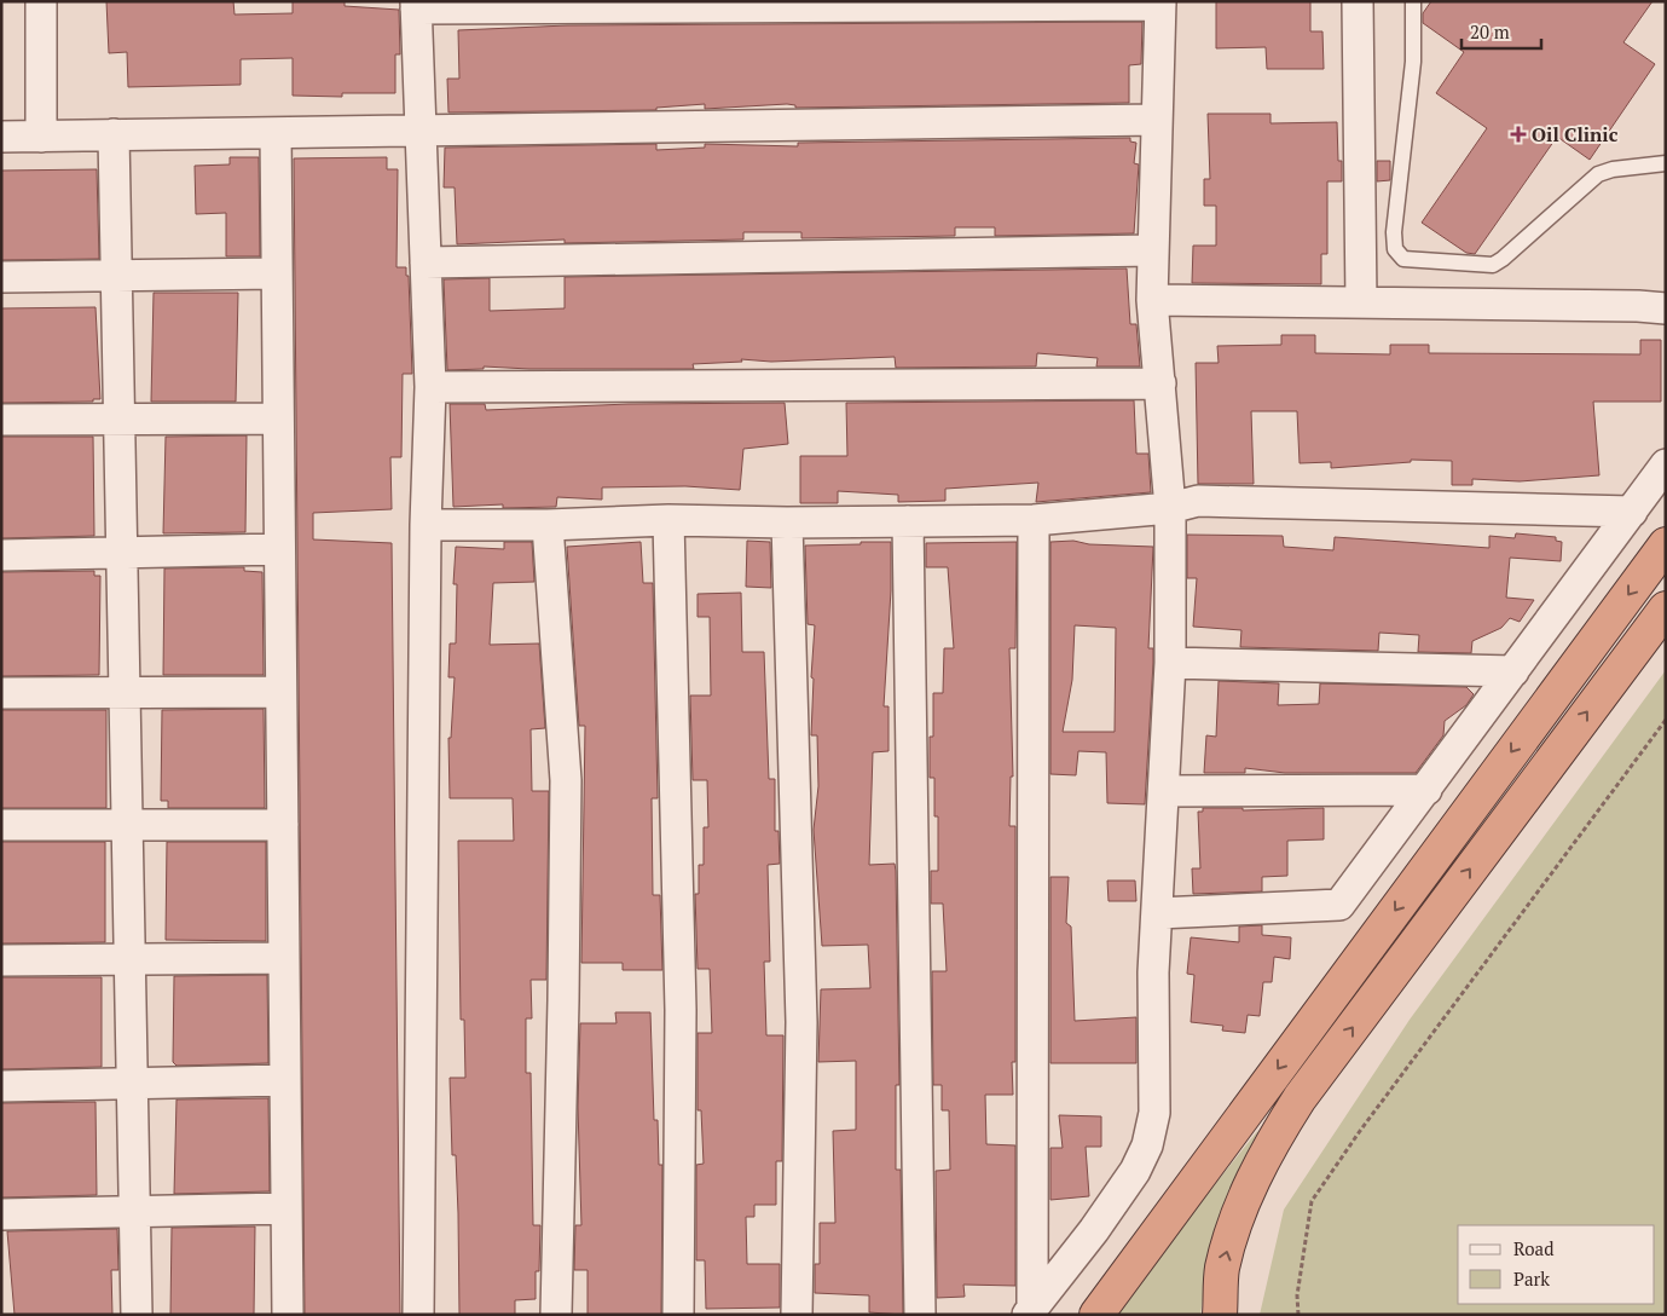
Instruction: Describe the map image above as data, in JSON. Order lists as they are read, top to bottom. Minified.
{"places":{"health":["Oil Clinic"]},"legend":["Road","Park"],"scale_bar":"20 m"}
